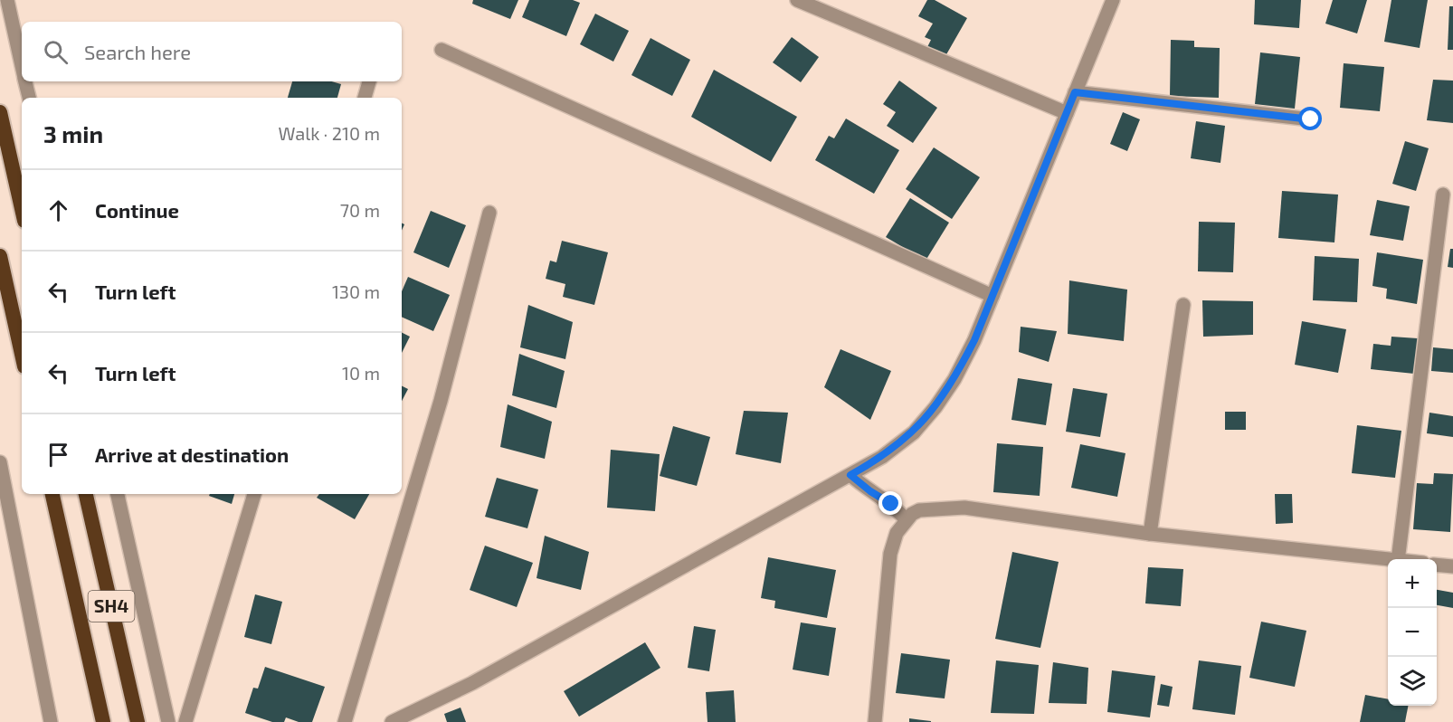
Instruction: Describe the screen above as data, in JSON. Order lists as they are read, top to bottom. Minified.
{"streets":{"highway":["SH4"]},"page":{"search":"Search here","heading":["3 min","Walk · 210 m"],"list":[["Continue","70 m"],["Turn left","130 m"],["Turn left","10 m"],"Arrive at destination"],"map_buttons":["+","−"]}}
